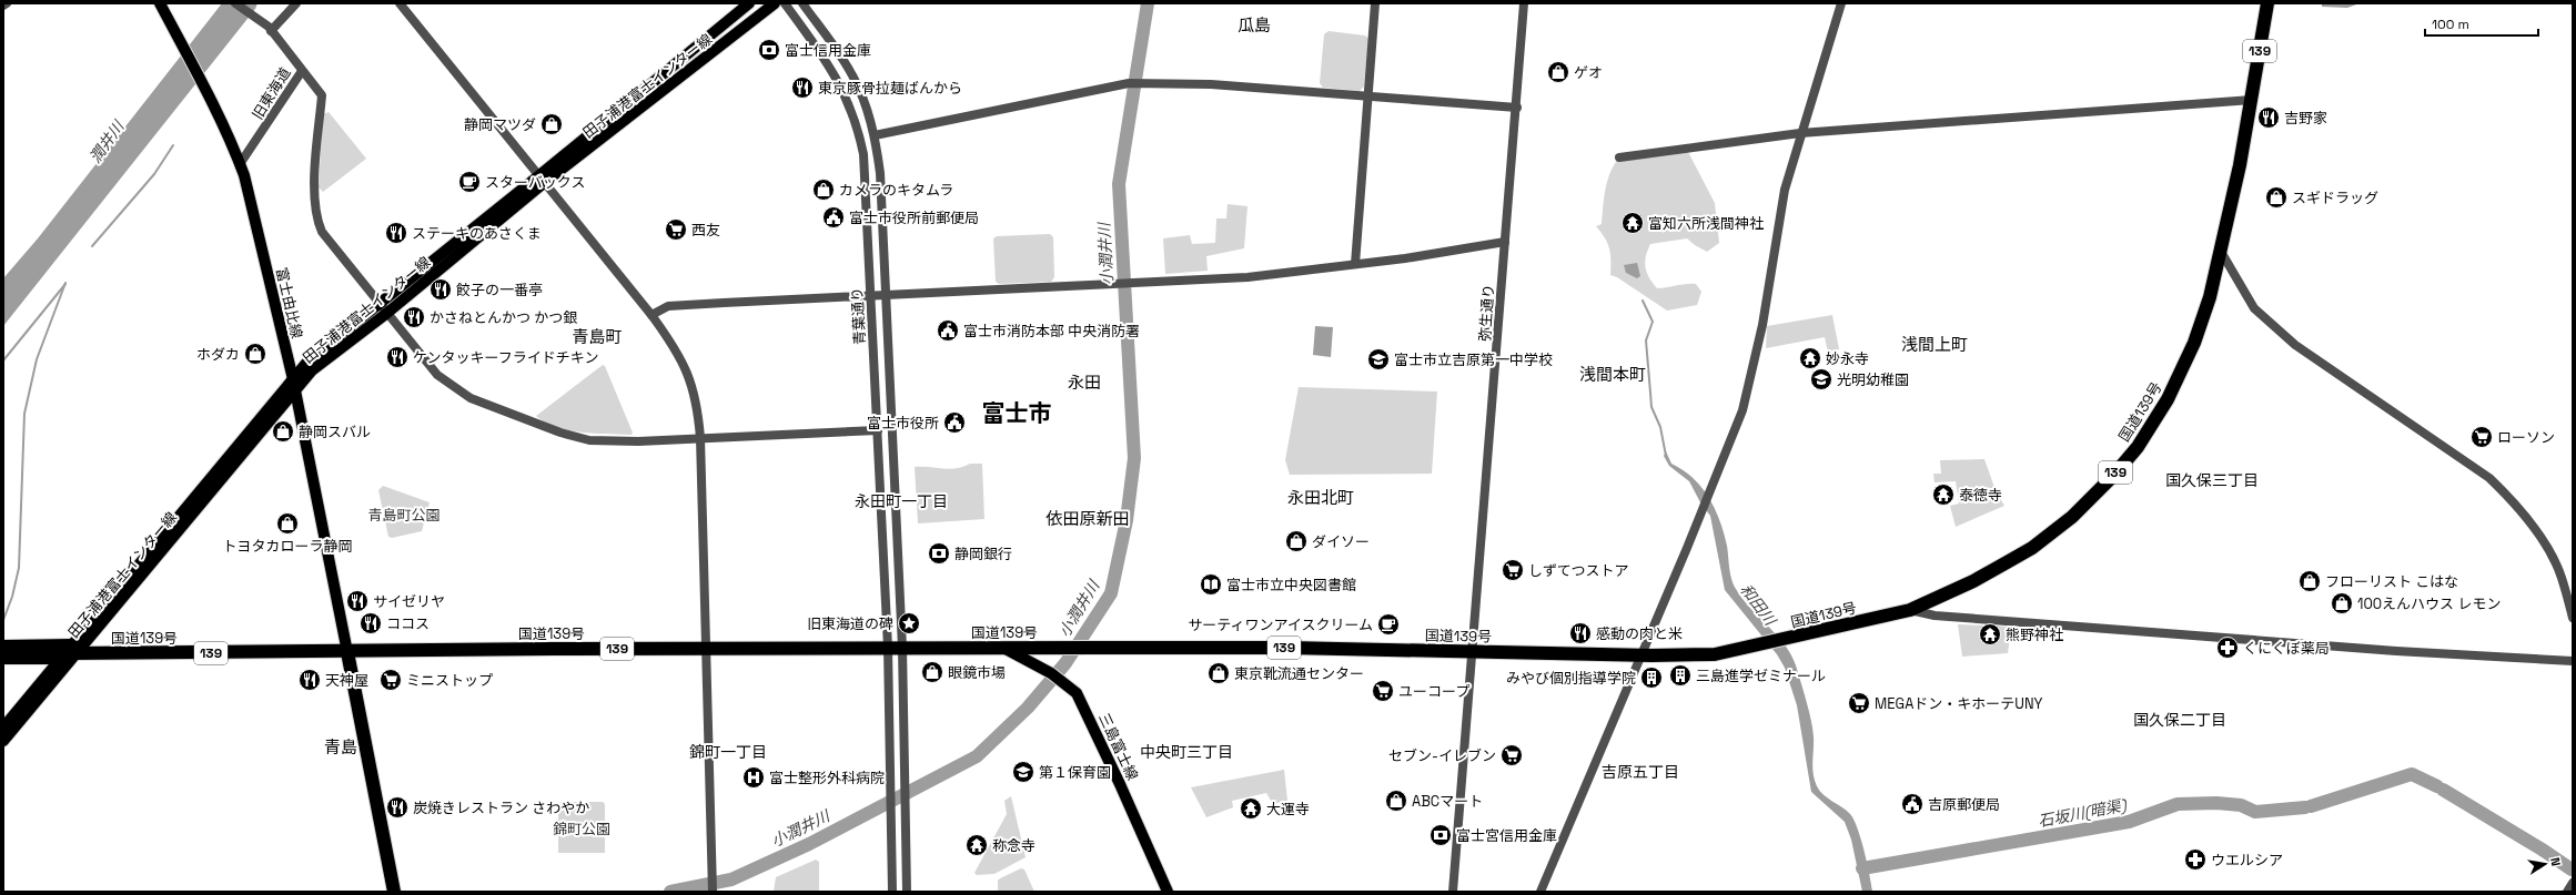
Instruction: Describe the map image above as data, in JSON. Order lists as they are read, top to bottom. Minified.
{"streets":{"highway":["139","国道139号"],"main road":["田子浦港富士インター線","富士由比線","三島富士線"],"street":["旧東海道","弥生通り","青葉通り"]},"crossings":[["田子浦港富士インター線","富士由比線"],["田子浦港富士インター線","国道139号"],["旧東海道","富士由比線"],["富士由比線","国道139号"],["弥生通り","国道139号"],["青葉通り","国道139号"],["国道139号","三島富士線"]],"districts":["瓜島","青島町","浅間上町","浅間本町","永田","富士市","国久保三丁目","永田北町","永田町一丁目","依田原新田","国久保二丁目","青島","錦町一丁目","中央町三丁目","吉原五丁目"],"water":["潤井川","小潤井川","和田川","石坂川(暗渠)"],"parks":["青島町公園","錦町公園"],"places":{"bank":["富士信用金庫","静岡銀行","富士宮信用金庫"],"shop":["ゲオ","静岡マツダ","カメラのキタムラ","スギドラッグ","ホダカ","静岡スバル","トヨタカローラ静岡","ダイソー","フローリスト こはな","100えんハウス レモン","眼鏡市場","東京靴流通センター","ABCマート"],"restaurant":["東京豚骨拉麺ばんから","吉野家","ステーキのあさくま","餃子の一番亭","かさねとんかつ かつ銀","ケンタッキーフライドチキン","サイゼリヤ","ココス","感動の肉と米","天神屋","炭焼きレストラン さわやか"],"cafe":["スターバックス","サーティワンアイスクリーム"],"public building":["富士市役所前郵便局","富士市消防本部 中央消防署","富士市役所","吉原郵便局"],"temple":["富知六所浅間神社","妙永寺","泰徳寺","熊野神社","大運寺","称念寺"],"supermarket":["西友","ローソン","しずてつストア","ミニストップ","ユーコープ","MEGAドン・キホーテUNY","セブン-イレブン"],"school or university":["富士市立吉原第一中学校","光明幼稚園","第１保育園"],"library":["富士市立中央図書館"],"place":["旧東海道の碑"],"pharmacy":["くにくぼ薬局","ウエルシア"],"building":["三島進学ゼミナール","みやび個別指導学院"],"hospital":["富士整形外科病院"]},"scale_bar":"100 m","north":"right"}
